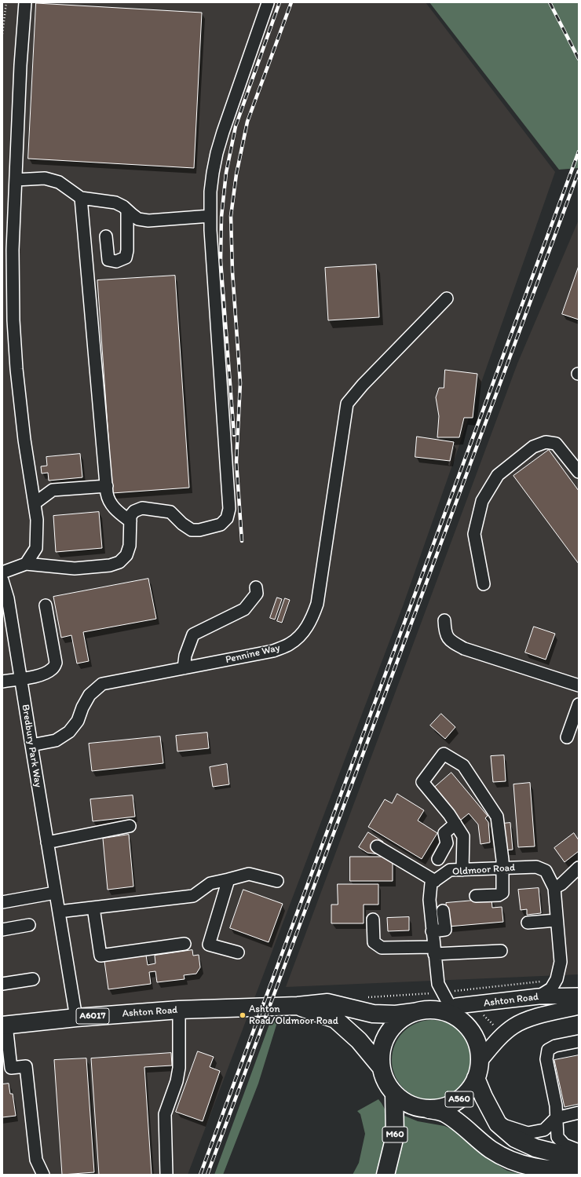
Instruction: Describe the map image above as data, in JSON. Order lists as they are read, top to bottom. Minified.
{"streets":{"highway":["Ashton Road","A6017","A560","M60"],"street":["Pennine Way","Bredbury Park Way","Oldmoor Road"]},"crossings":[["Pennine Way","Bredbury Park Way"],["Bredbury Park Way","Ashton Road"],["Oldmoor Road","Ashton Road"],["Ashton Road","A560"],["Ashton Road","M60"],["A560","M60"]],"places":["Ashton Road/Oldmoor Road"]}
